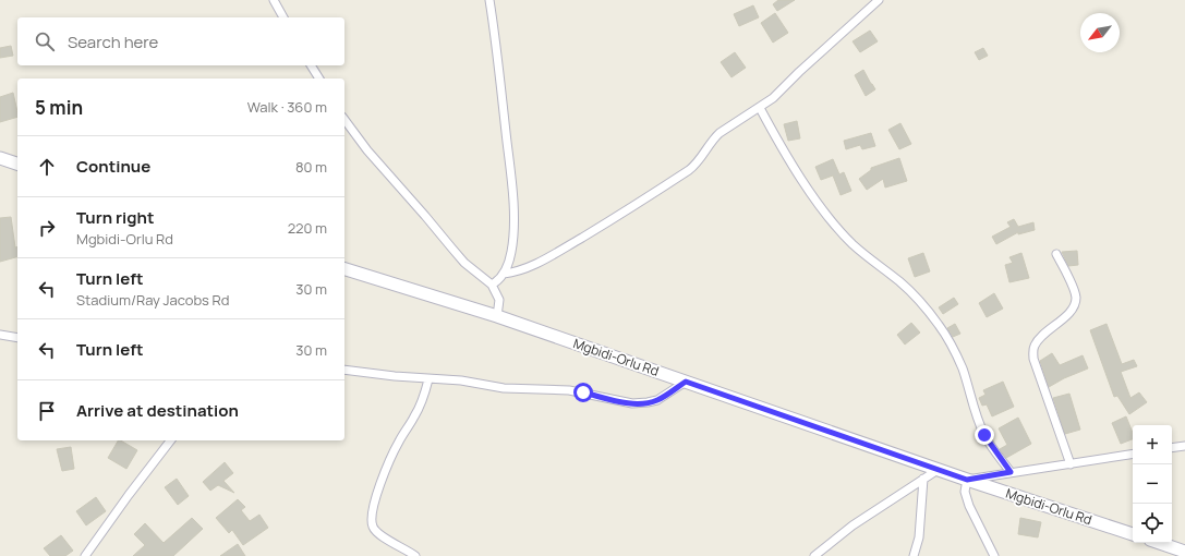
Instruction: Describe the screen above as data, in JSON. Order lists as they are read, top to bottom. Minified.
{"streets":{"main road":["Mgbidi-Orlu Rd"]},"north":"bottom left","page":{"search":"Search here","heading":["5 min","Walk · 360 m"],"list":[["Continue","80 m"],["Turn right","Mgbidi-Orlu Rd","220 m"],["Turn left","Stadium/Ray Jacobs Rd","30 m"],["Turn left","30 m"],"Arrive at destination"],"map_buttons":["+","−"]}}
